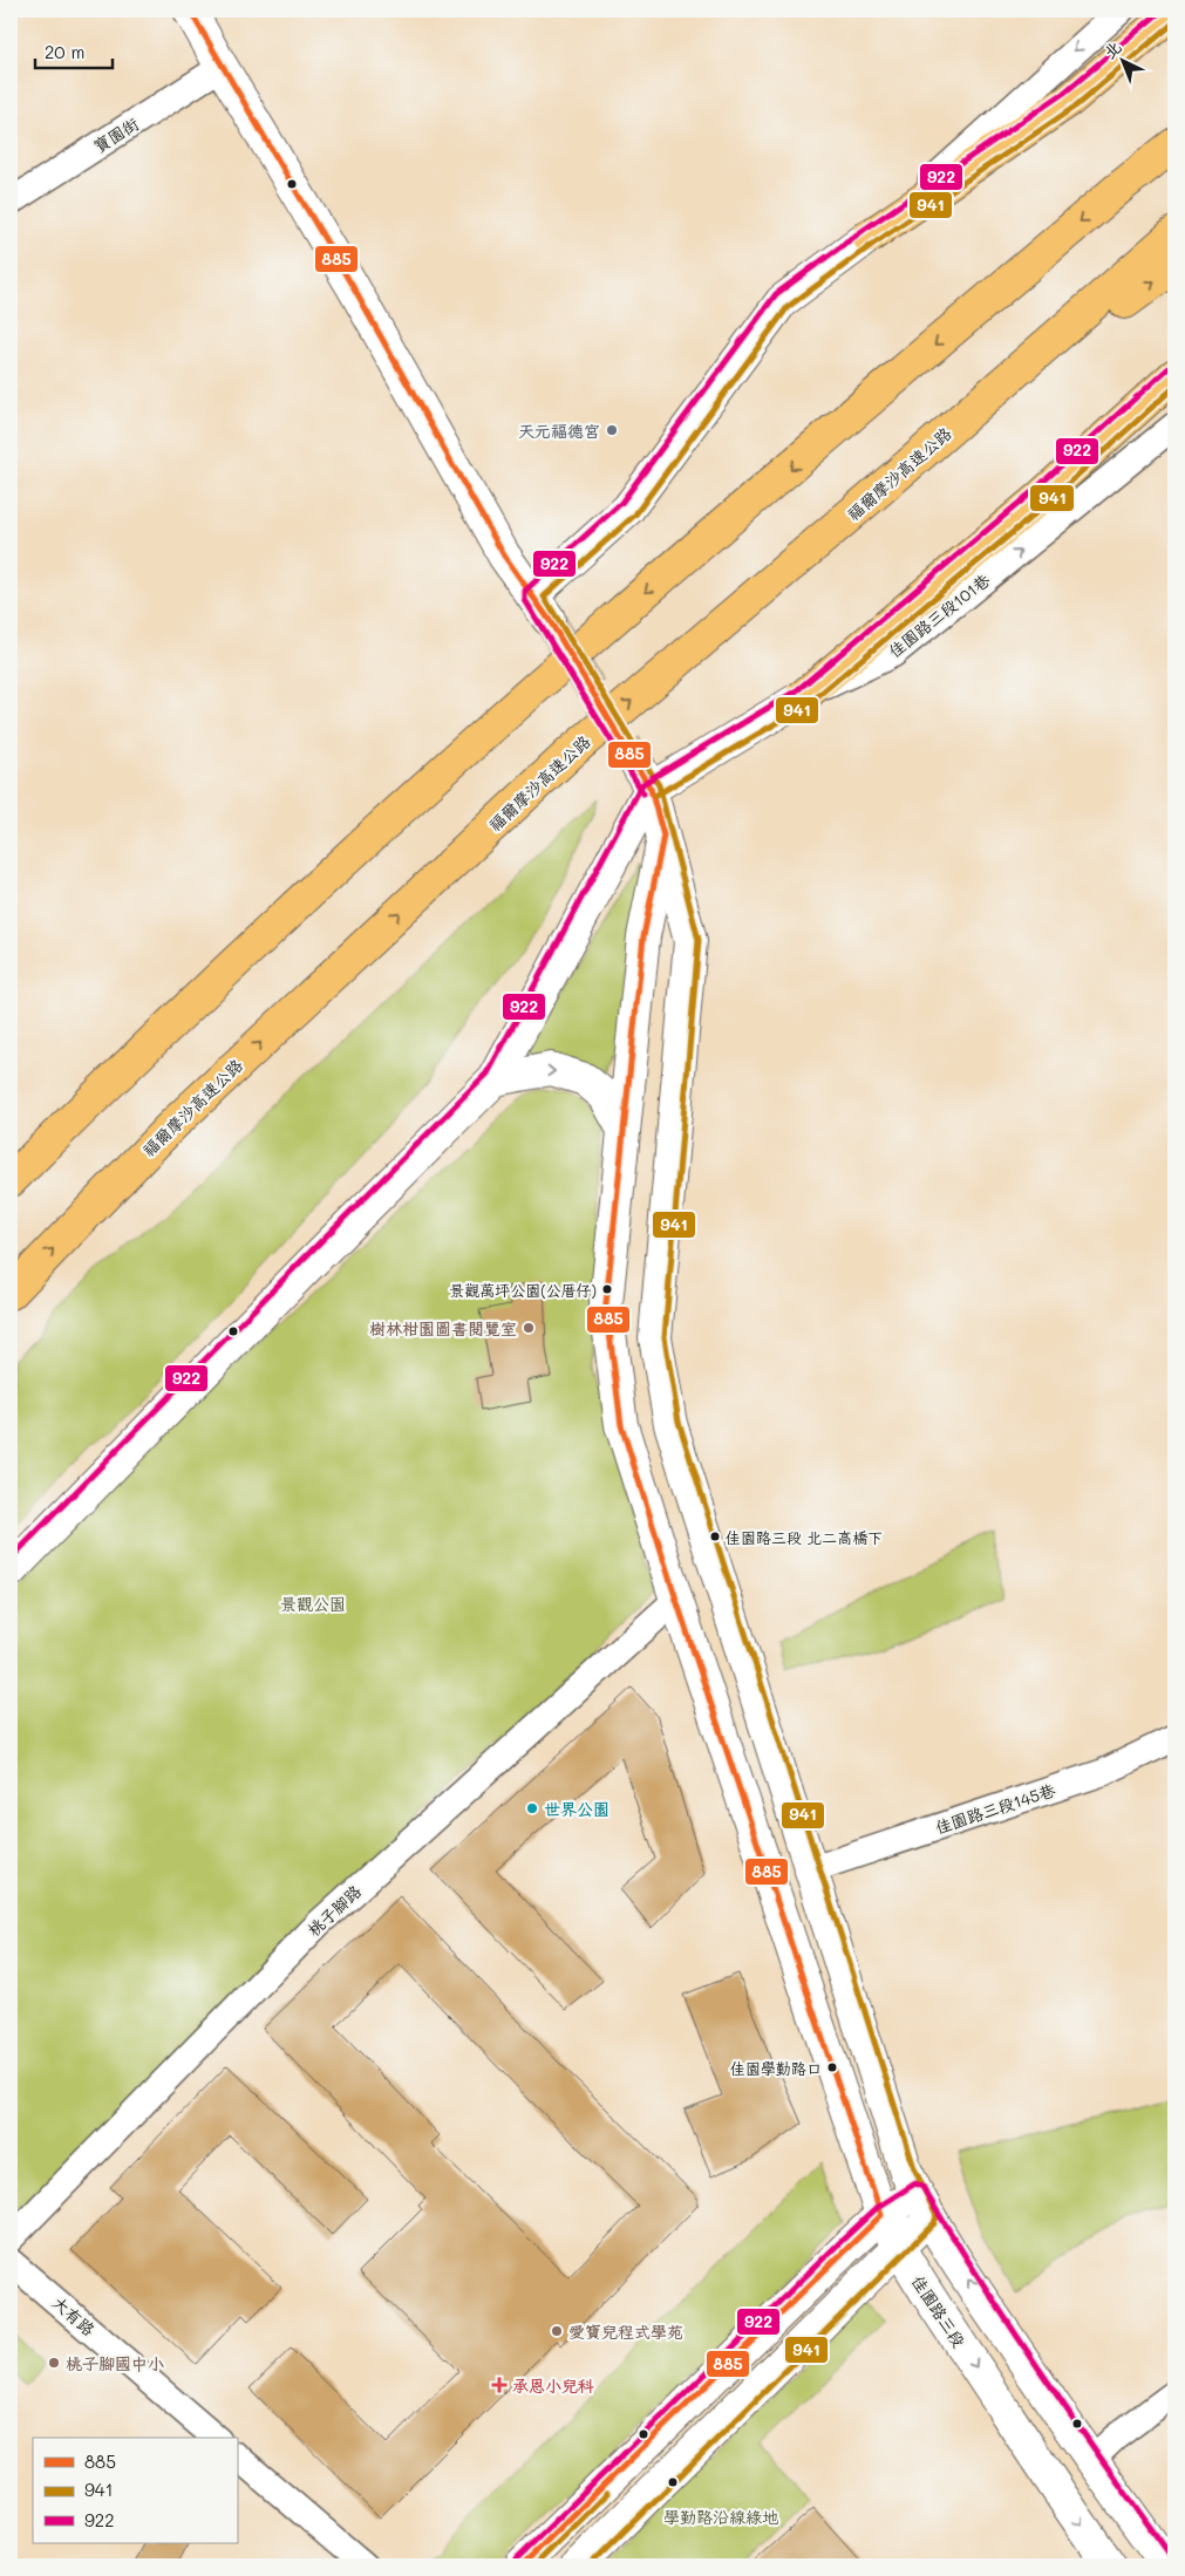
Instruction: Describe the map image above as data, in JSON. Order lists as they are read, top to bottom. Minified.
{"streets":{"highway":["福爾摩沙高速公路"],"street":["寶園街","佳園路三段101巷","佳園路三段145巷","桃子腳路","佳園路三段","大有路"]},"crossings":[["佳園路三段101巷","佳園路三段"],["佳園路三段145巷","佳園路三段"],["桃子腳路","佳園路三段"]],"one_way":["佳園路三段101巷"],"parks":["景觀公園","學勤路沿線綠地"],"places":{"other":["天元福德宮","景觀萬坪公園(公厝仔)","樹林柑園圖書閱覽室","佳園路三段 北二高橋下","世界公園","佳園學勤路口","愛寶兒程式學苑","桃子腳國中小"],"health":["承恩小兒科"]},"lines":["transit line 885","transit line 922","transit line 941"],"legend":["885","941","922"],"scale_bar":"20 m","north":"top left"}
